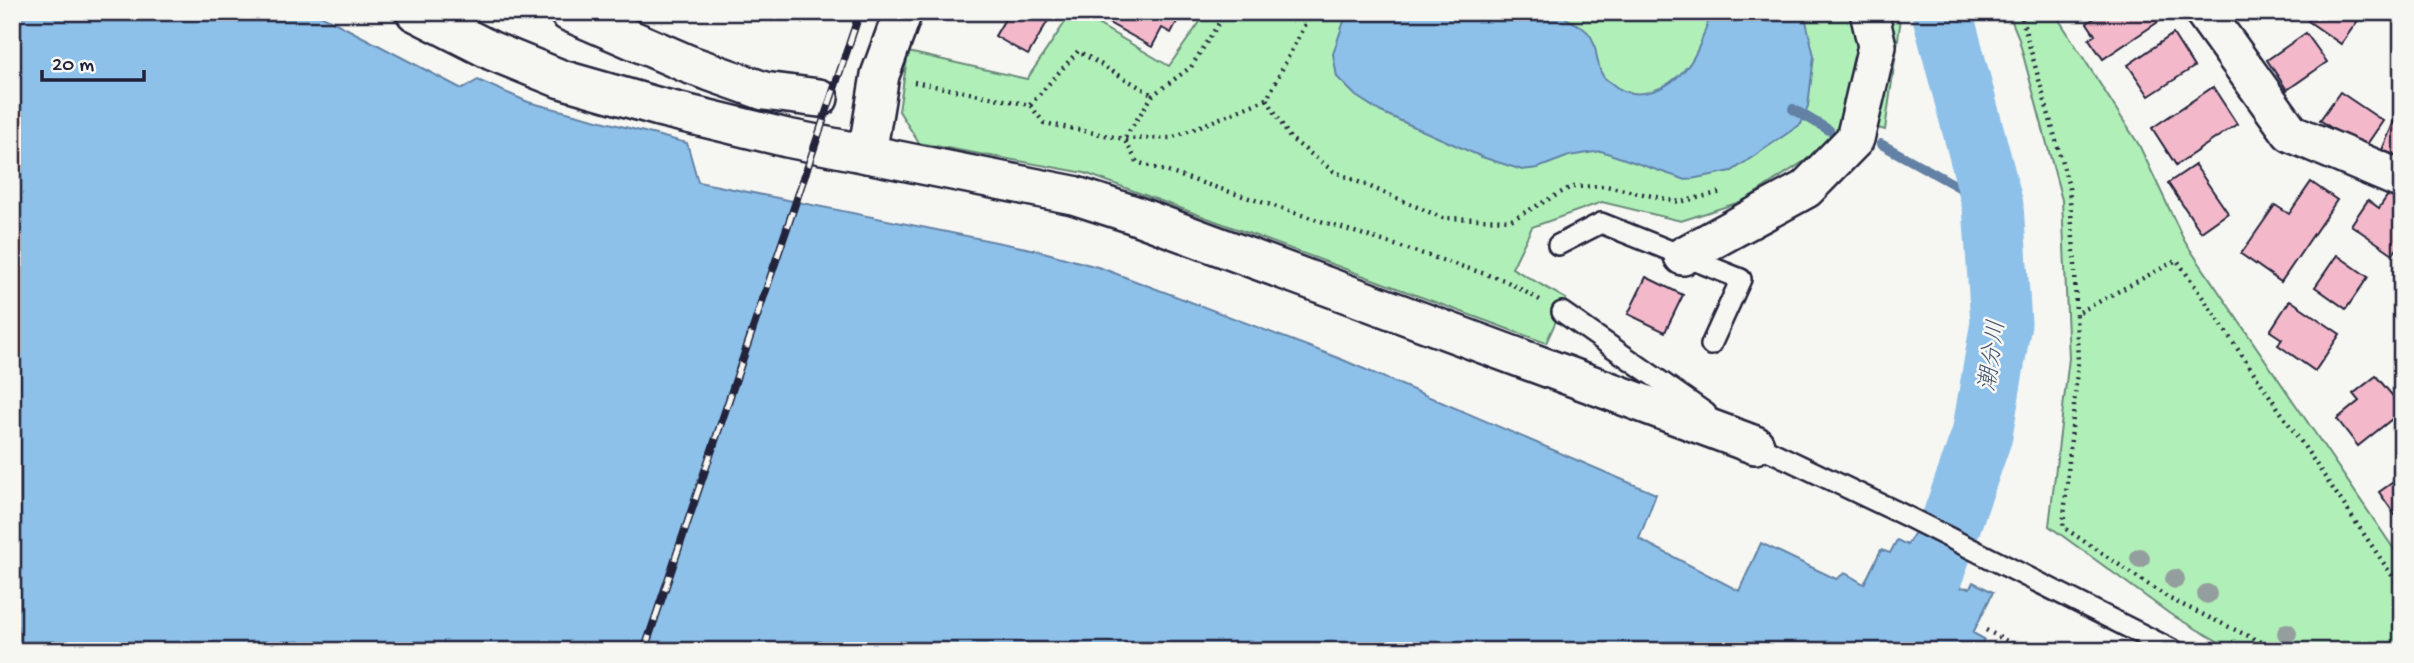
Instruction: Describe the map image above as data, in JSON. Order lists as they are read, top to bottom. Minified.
{"water":["潮分川"],"scale_bar":"20 m"}
